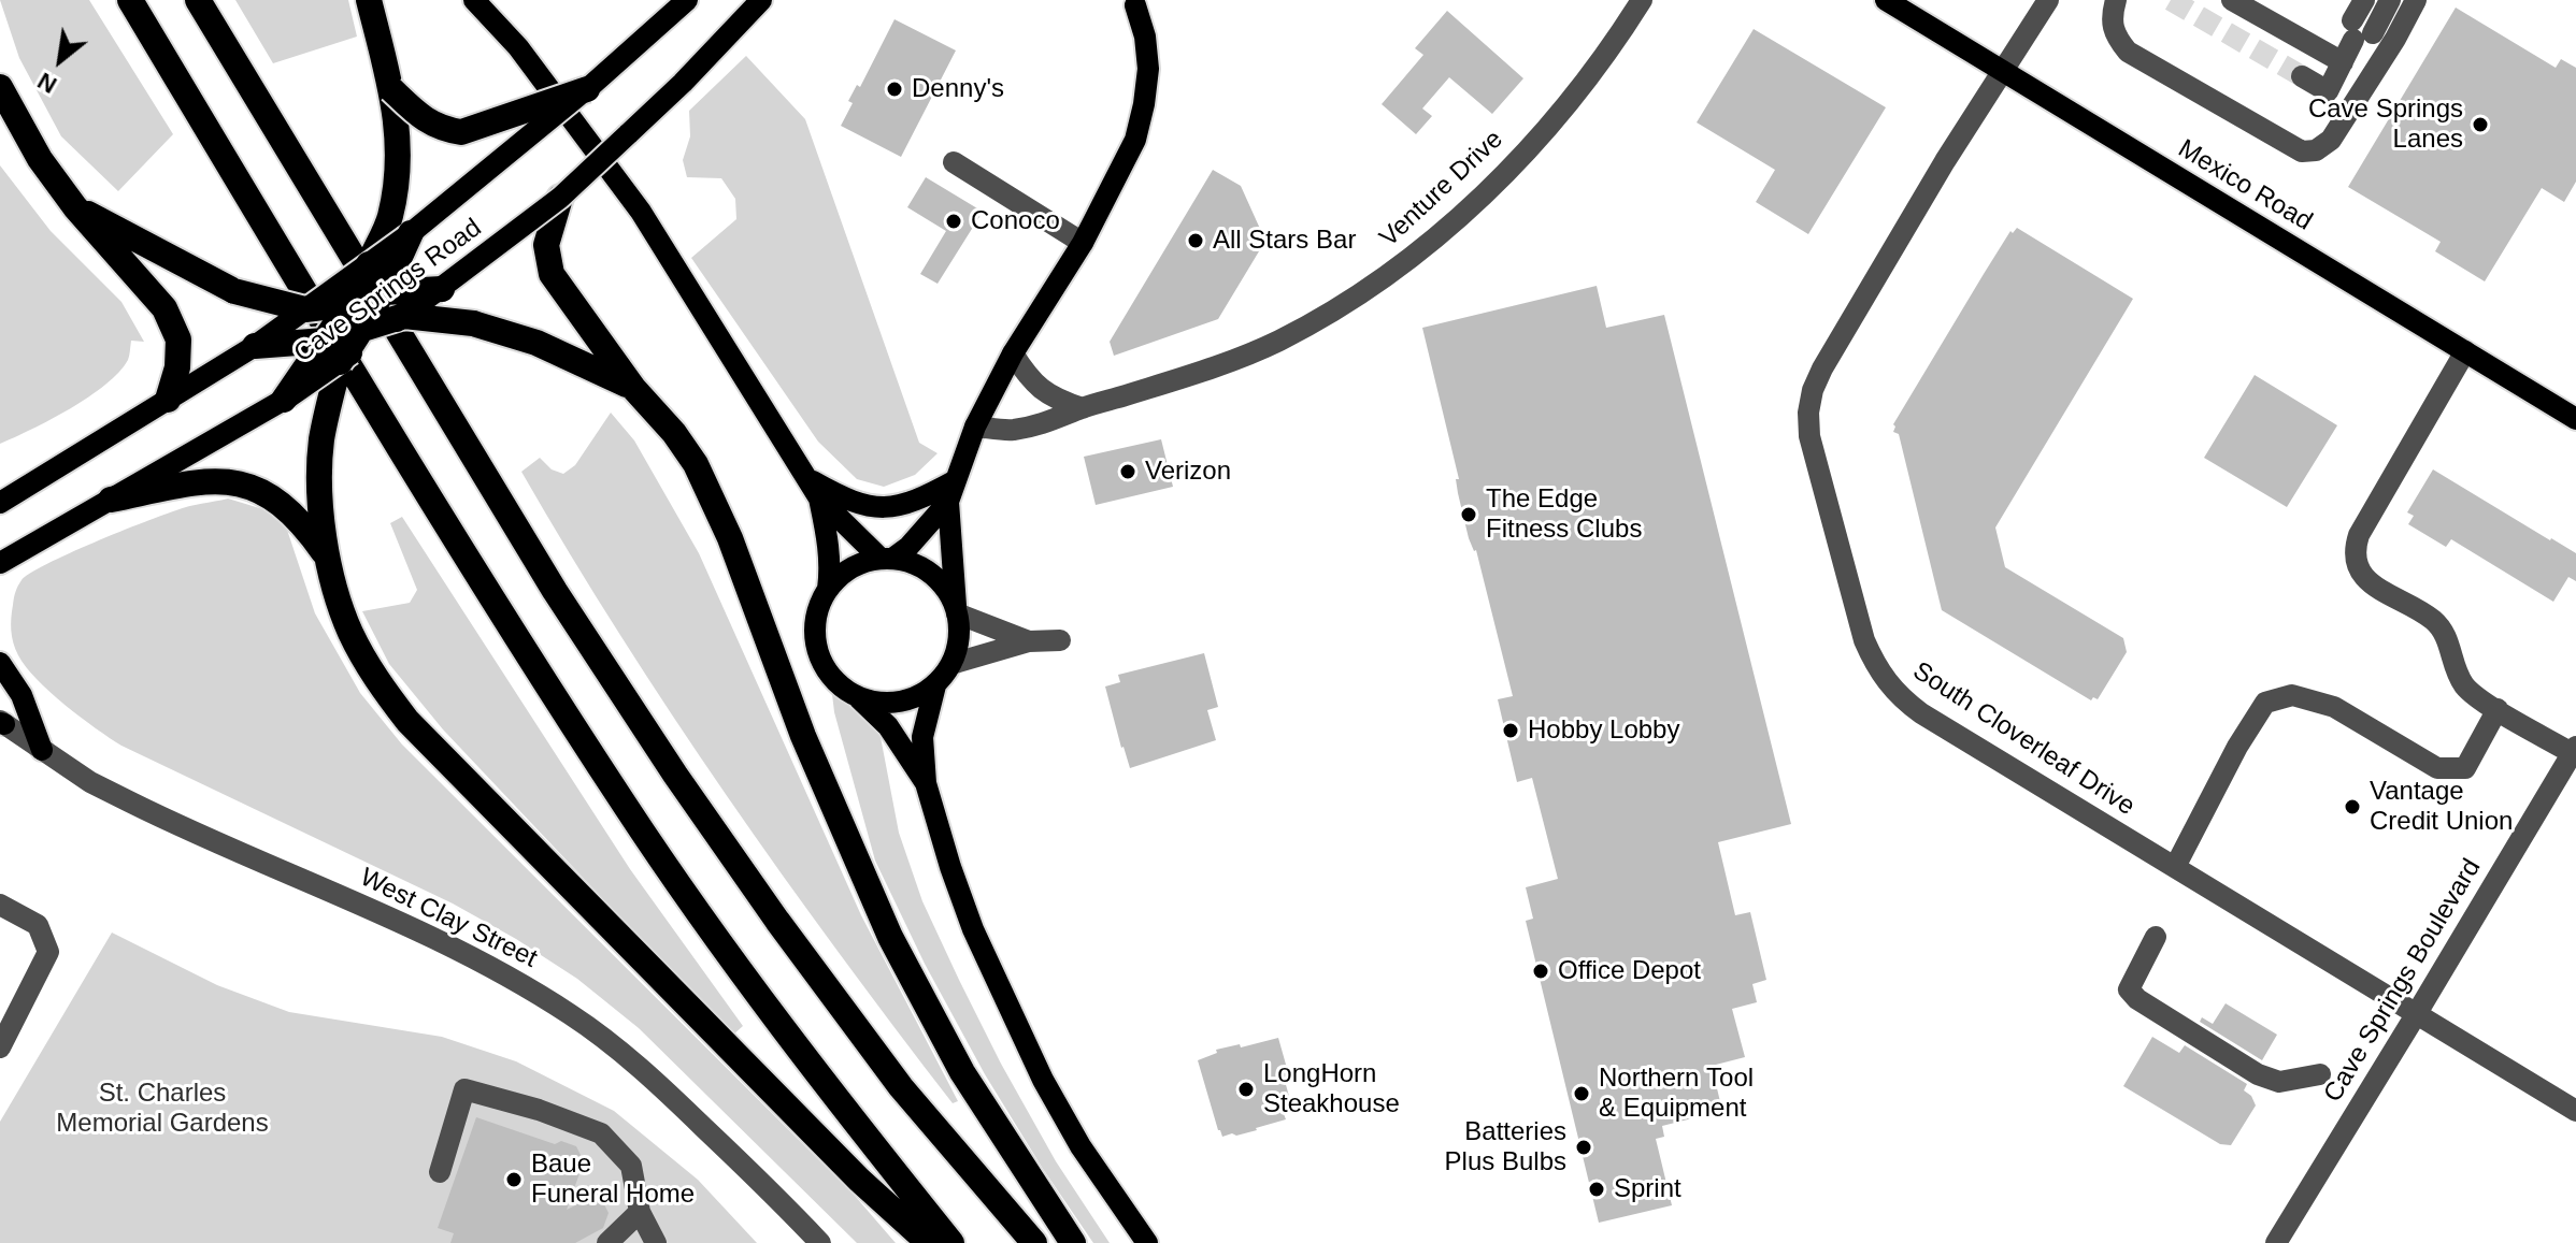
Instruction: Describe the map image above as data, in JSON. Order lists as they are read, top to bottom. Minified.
{"streets":{"main road":["Mexico Road","Cave Springs Road"],"street":["Venture Drive","South Cloverleaf Drive","West Clay Street","Cave Springs Boulevard"]},"crossings":[["Mexico Road","South Cloverleaf Drive"],["South Cloverleaf Drive","Cave Springs Boulevard"]],"parks":["St. Charles Memorial Gardens"],"places":["Denny's","Cave Springs Lanes","Conoco","All Stars Bar","Verizon","The Edge Fitness Clubs","Hobby Lobby","Vantage Credit Union","Office Depot","LongHorn Steakhouse","Northern Tool & Equipment","Batteries Plus Bulbs","Baue Funeral Home","Sprint"],"north":"bottom left"}
